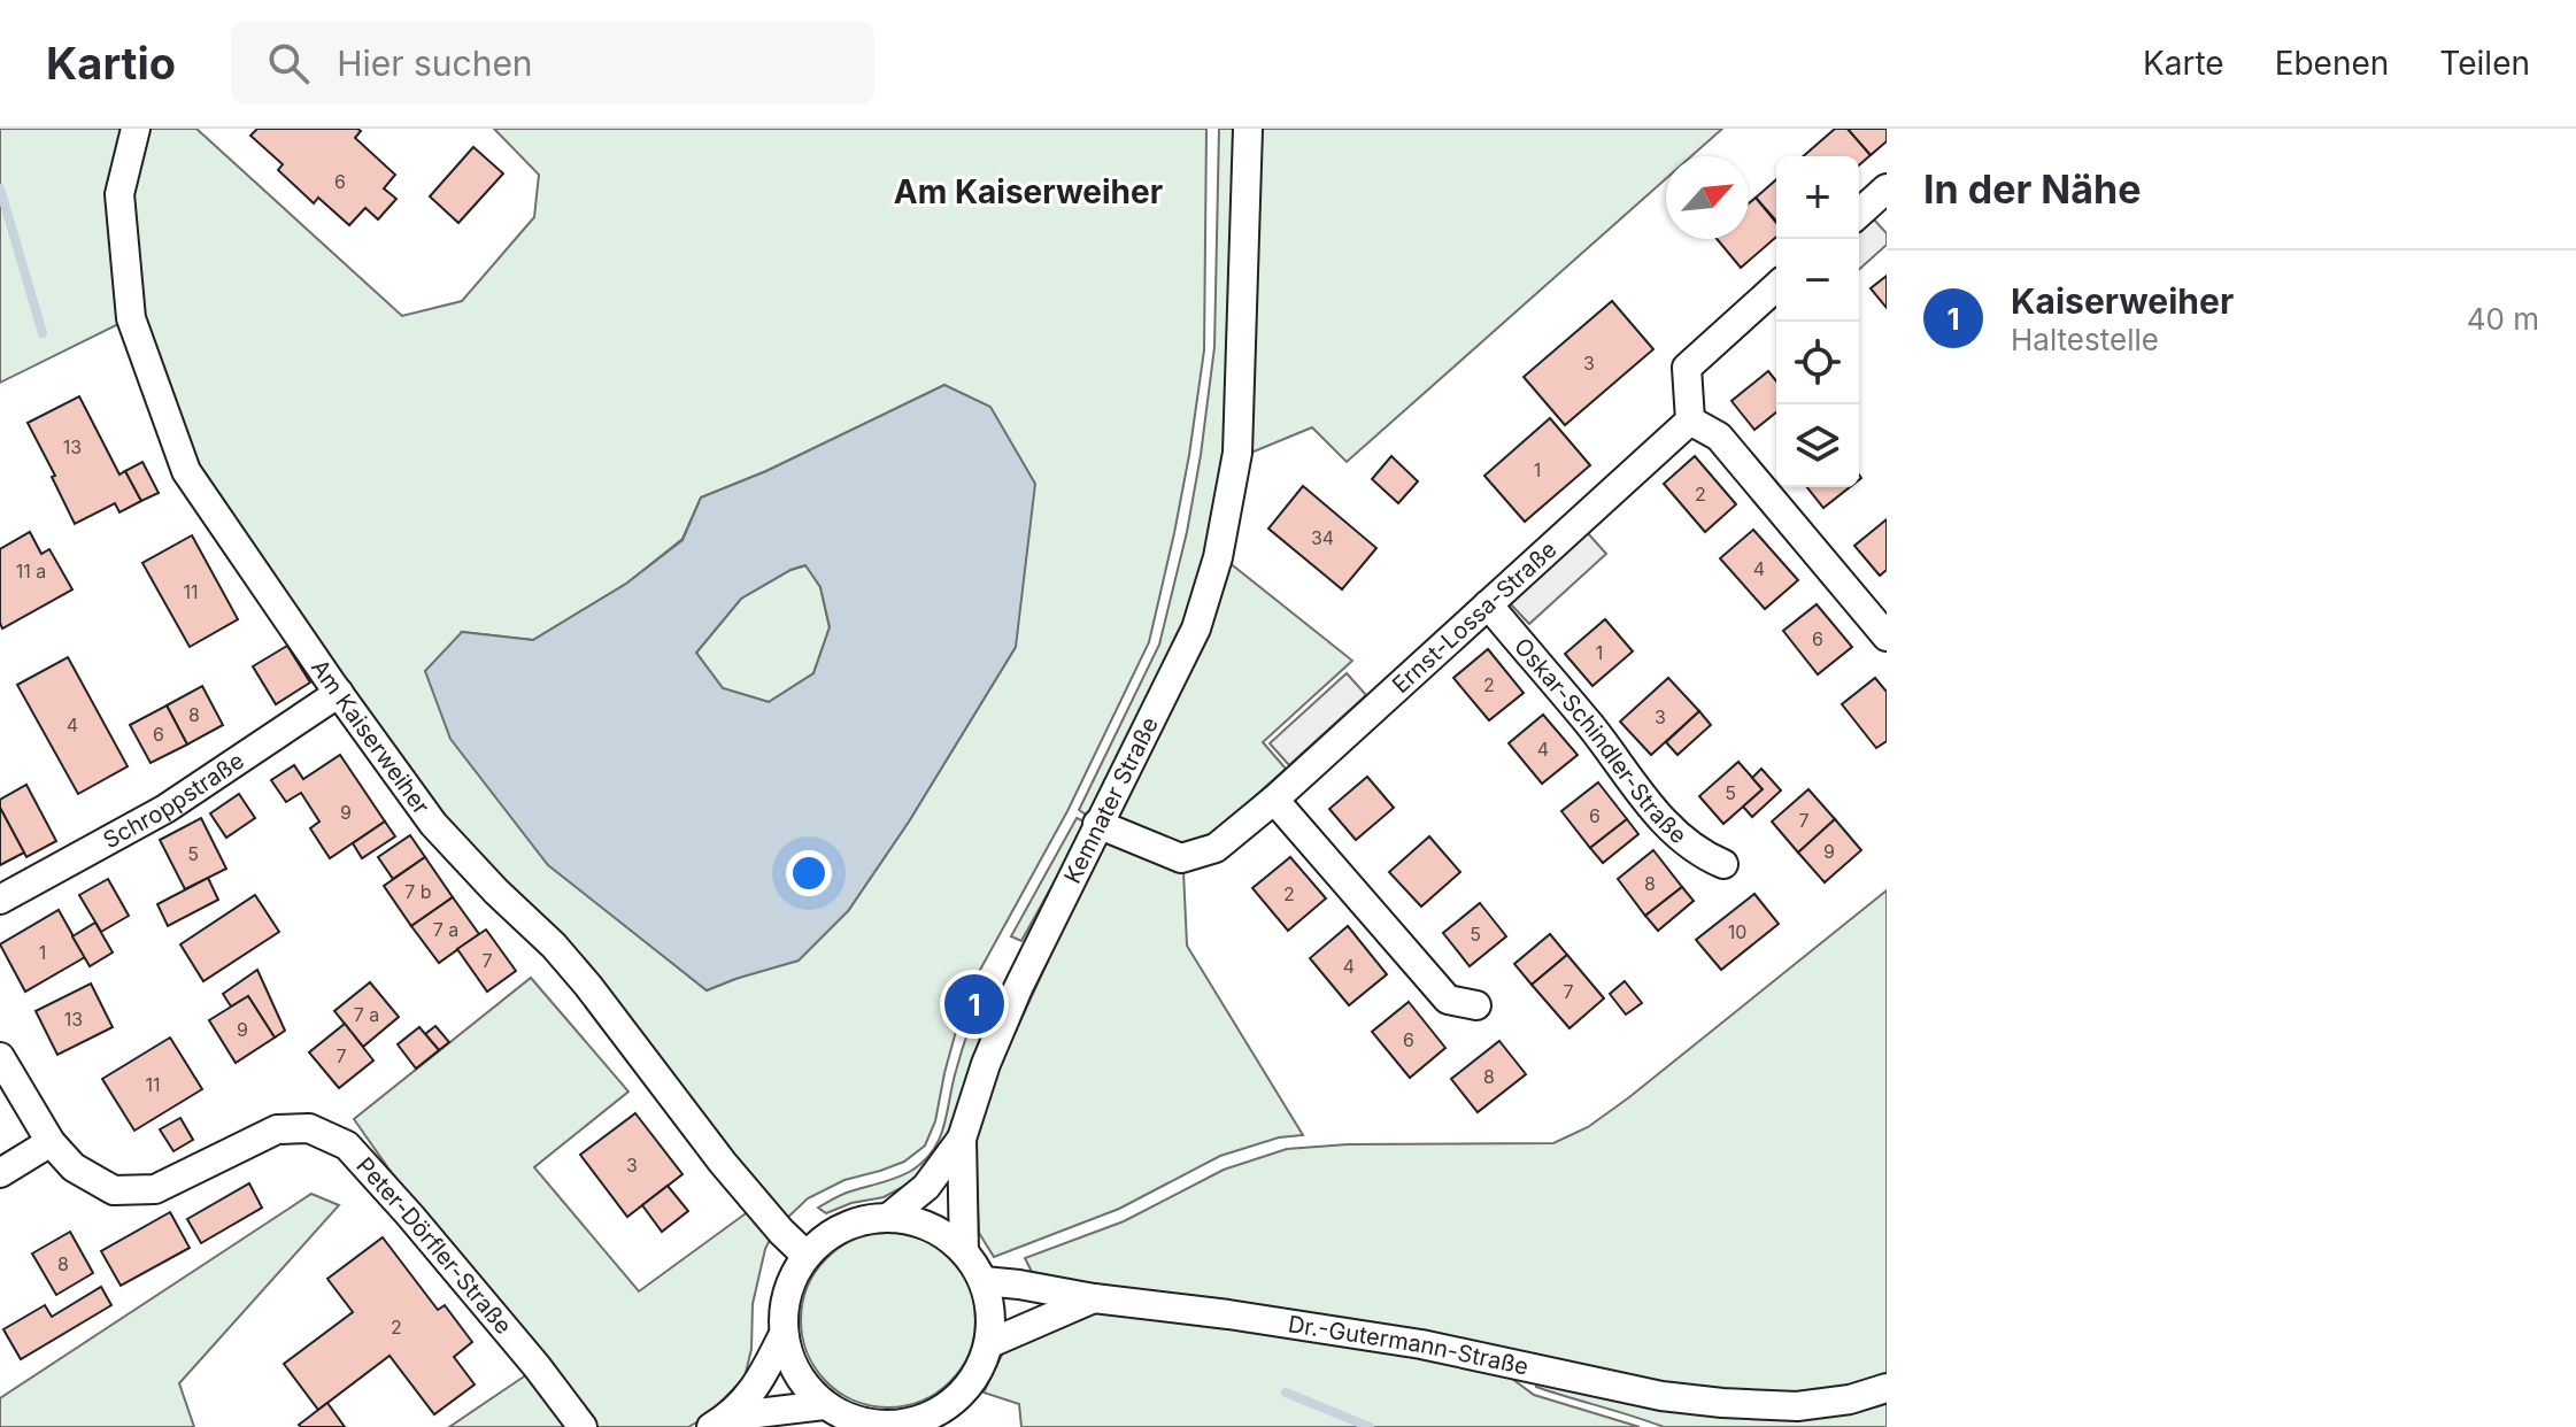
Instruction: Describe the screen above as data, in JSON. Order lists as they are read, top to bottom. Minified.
{"streets":{"street":["Ernst-Lossa-Straße","Am Kaiserweiher","Oskar-Schindler-Straße","Kemnater Straße","Schroppstraße","Peter-Dörfler-Straße","Dr.-Gutermann-Straße"]},"crossings":[["Ernst-Lossa-Straße","Oskar-Schindler-Straße"],["Ernst-Lossa-Straße","Kemnater Straße"],["Am Kaiserweiher","Kemnater Straße"],["Am Kaiserweiher","Schroppstraße"],["Am Kaiserweiher","Dr.-Gutermann-Straße"],["Kemnater Straße","Dr.-Gutermann-Straße"]],"districts":["Am Kaiserweiher"],"house_numbers":["6","3","13","1","2","34","4","11 a","11","6","1","2","8","3","4","6","4","5","9","6","7","9","5","8","7 b","2","7 a","10","5","1","7","4","7","7 a","13","9","6","7","8","11","3","8","2"],"north":"top right","page":{"header":"Kartio","search":"Hier suchen","nav":["Karte","Ebenen","Teilen"],"heading":"In der Nähe","map_buttons":["+","−"],"list":[{"mark":"1","name":"Kaiserweiher","note":"Haltestelle","value":"40 m"}],"pins":"1"}}
